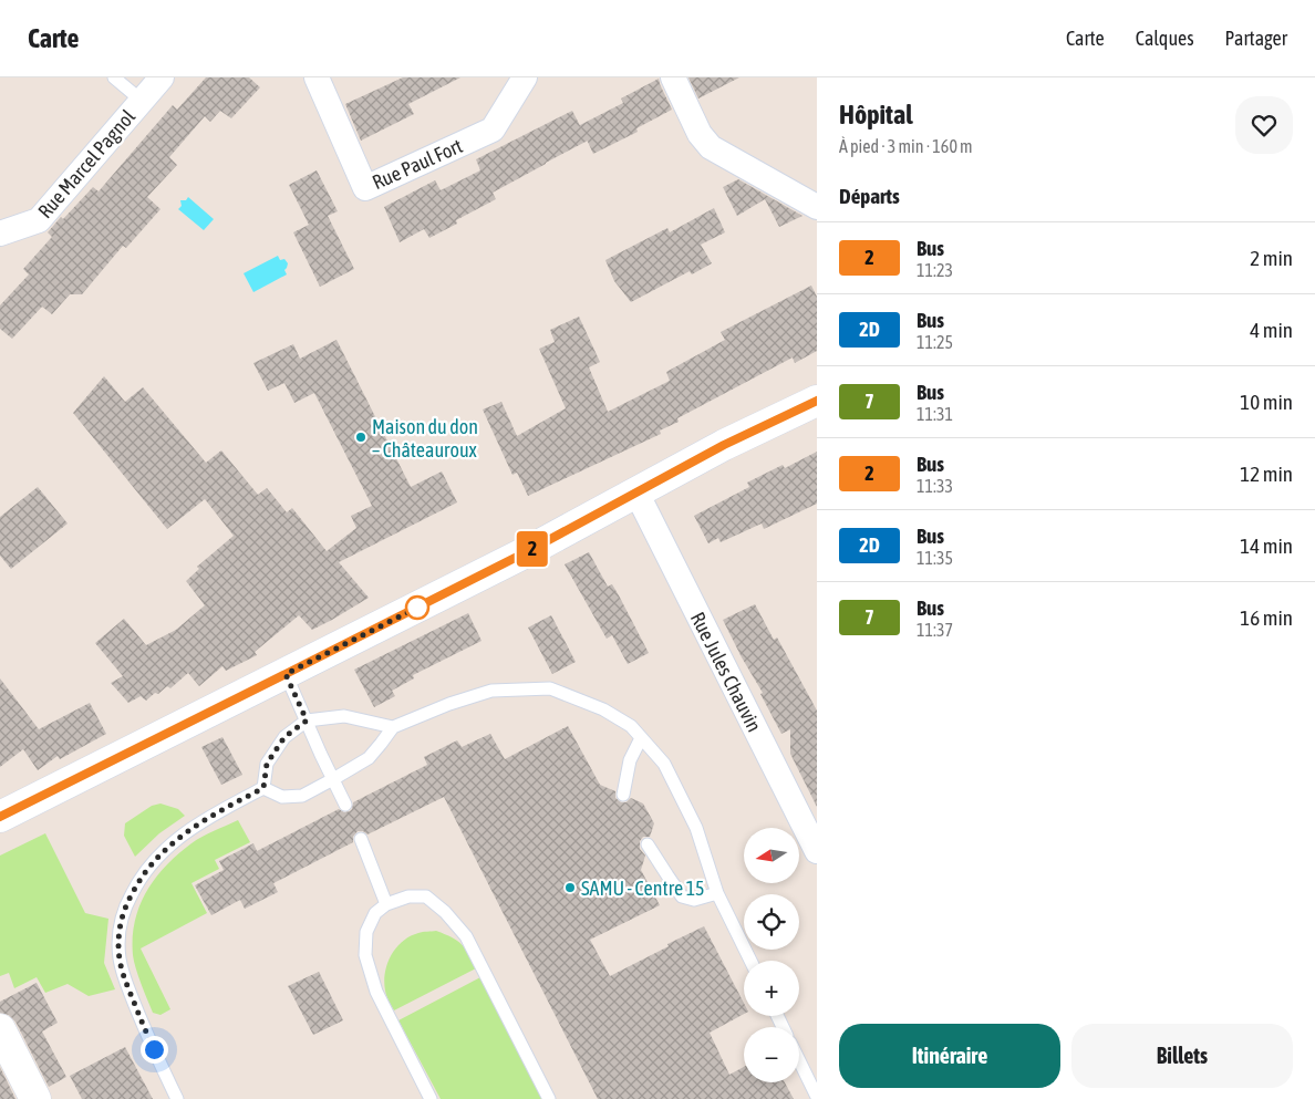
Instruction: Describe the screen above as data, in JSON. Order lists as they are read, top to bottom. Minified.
{"streets":{"street":["Rue Marcel Pagnol","Rue Paul Fort","Rue Jules Chauvin"]},"places":["Maison du don – Châteauroux","SAMU - Centre 15"],"lines":["bus line 2"],"north":"left","page":{"header":"Carte","nav":["Carte","Calques","Partager"],"on_map":"2","heading":[["Hôpital","À pied · 3 min · 160 m"],"Départs"],"list":[{"mark":"2","name":"Bus","note":"11:23","value":"2 min"},{"mark":"2D","name":"Bus","note":"11:25","value":"4 min"},{"mark":"7","name":"Bus","note":"11:31","value":"10 min"},{"mark":"2","name":"Bus","note":"11:33","value":"12 min"},{"mark":"2D","name":"Bus","note":"11:35","value":"14 min"},{"mark":"7","name":"Bus","note":"11:37","value":"16 min"}],"map_buttons":["+","−"],"buttons":["Itinéraire","Billets"]}}
